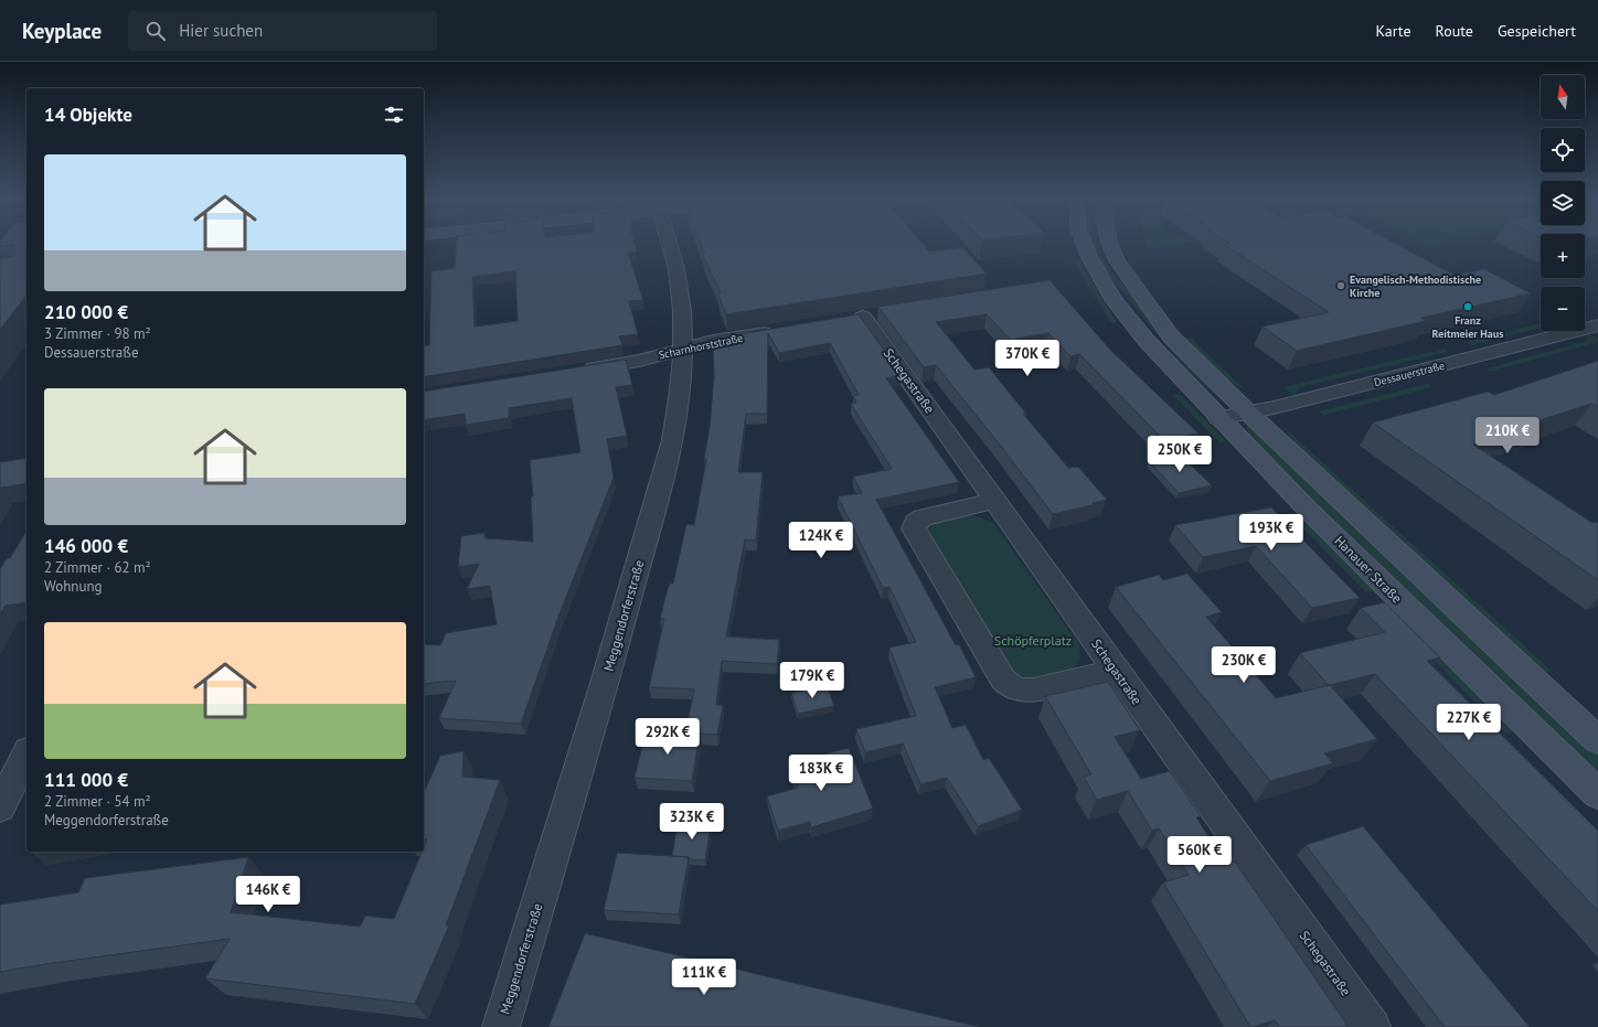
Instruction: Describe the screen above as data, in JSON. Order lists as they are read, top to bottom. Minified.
{"streets":{"main road":["Hanauer Straße"],"street":["Scharnhorststraße","Dessauerstraße","Schegastraße","Meggendorferstraße"]},"crossings":[["Scharnhorststraße","Meggendorferstraße"],["Dessauerstraße","Hanauer Straße"]],"parks":["Schöpferplatz"],"places":["Evangelisch-Methodistische Kirche","Franz Reitmeier Haus"],"north":"top","page":{"header":"Keyplace","search":"Hier suchen","nav":["Karte","Route","Gespeichert"],"map_buttons":["+","−"],"heading":"14 Objekte","list":[{"name":"210 000 €","note":"3 Zimmer · 98 m² · Dessauerstraße"},{"name":"146 000 €","note":"2 Zimmer · 62 m² · Wohnung"},{"name":"111 000 €","note":"2 Zimmer · 54 m² · Meggendorferstraße"}],"price":["370K €","210K €","250K €","193K €","124K €","230K €","179K €","227K €","292K €","183K €","323K €","560K €","146K €","111K €"]}}
